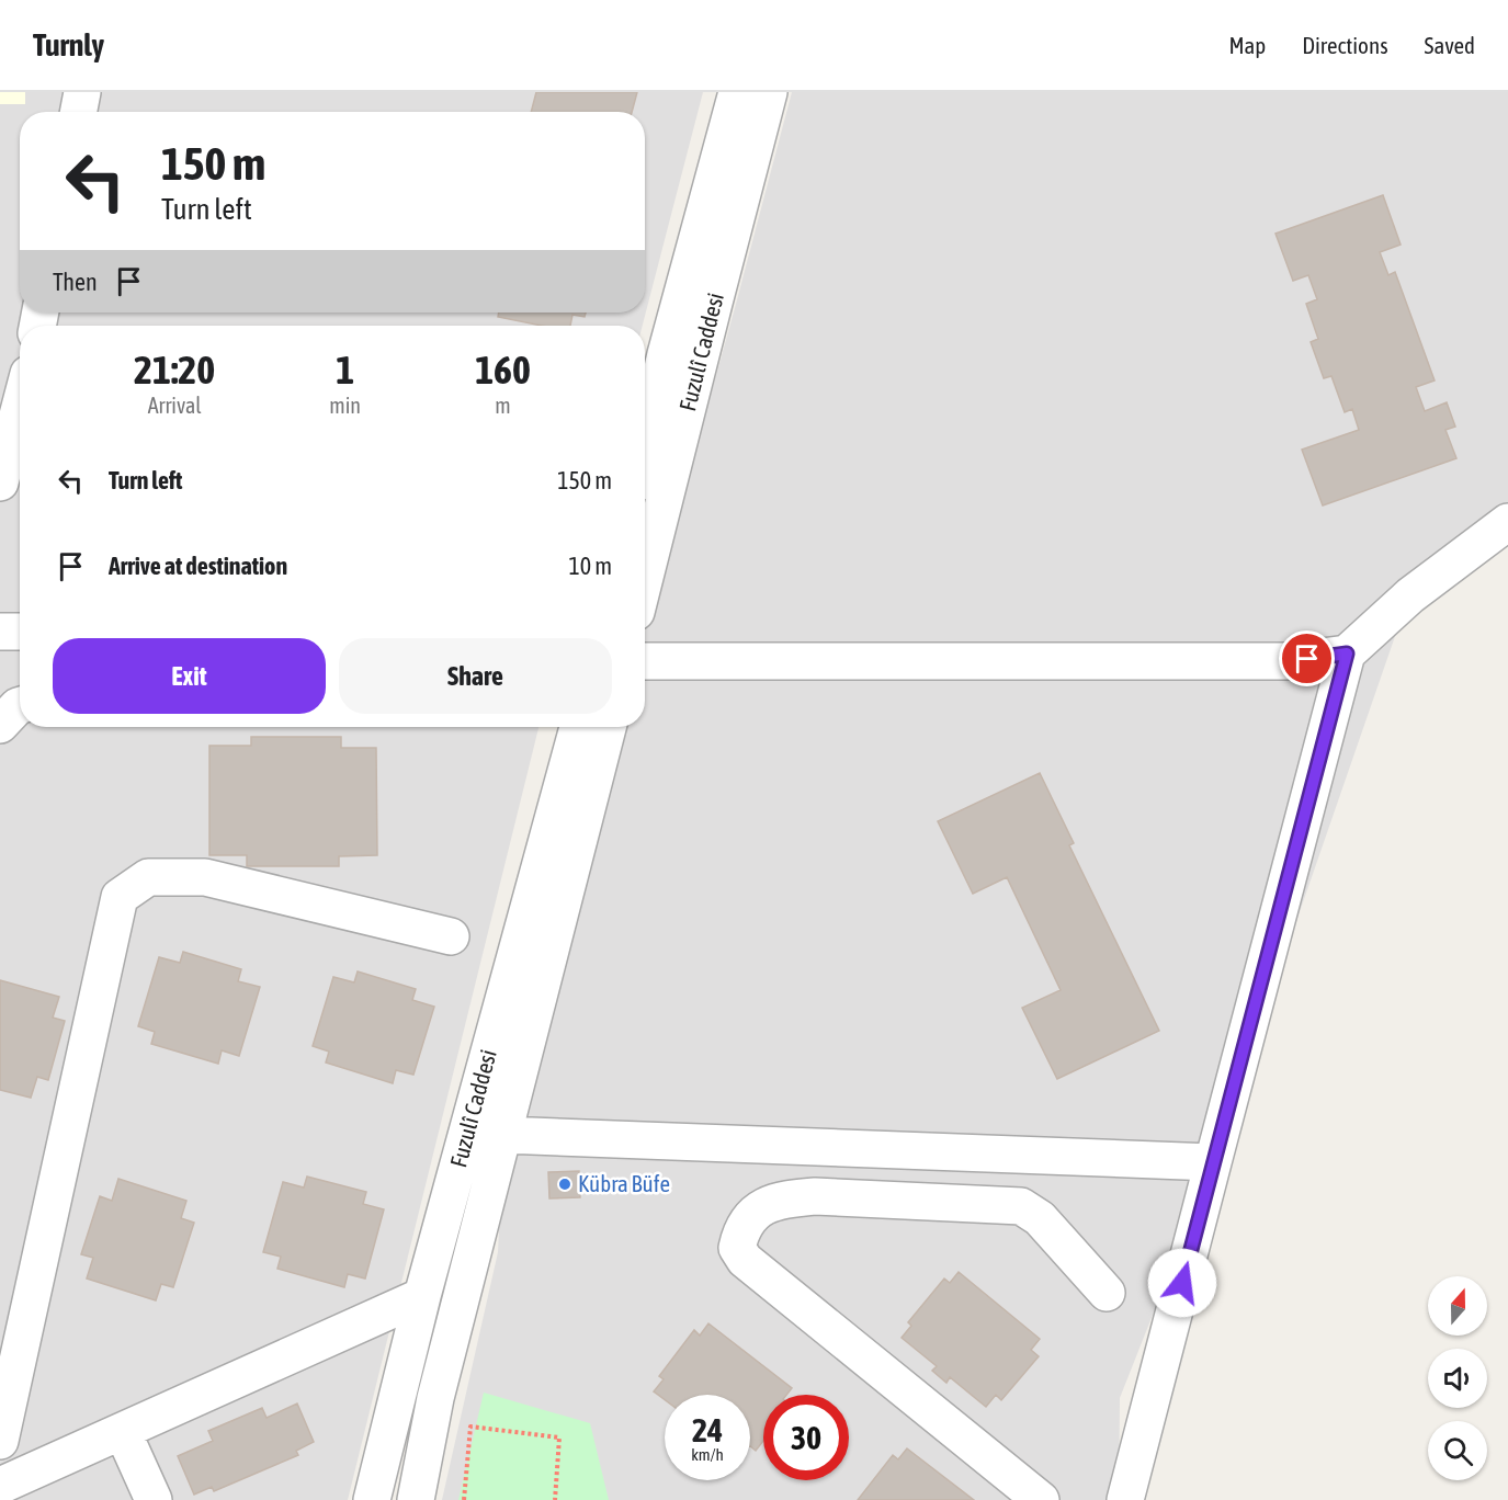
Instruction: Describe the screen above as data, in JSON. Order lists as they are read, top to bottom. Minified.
{"streets":{"street":["Fuzulî Caddesi"]},"places":["Kübra Büfe"],"north":"top","page":{"header":"Turnly","nav":["Map","Directions","Saved"],"turn":["150 m","Turn left"],"then":"Then","eta":["21:20","Arrival","1","min","160","m"],"list":[{"name":"Turn left","value":"150 m"},{"name":"Arrive at destination","value":"10 m"}],"buttons":["Exit","Share"],"speed":"24 km/h","limit":"30"}}
